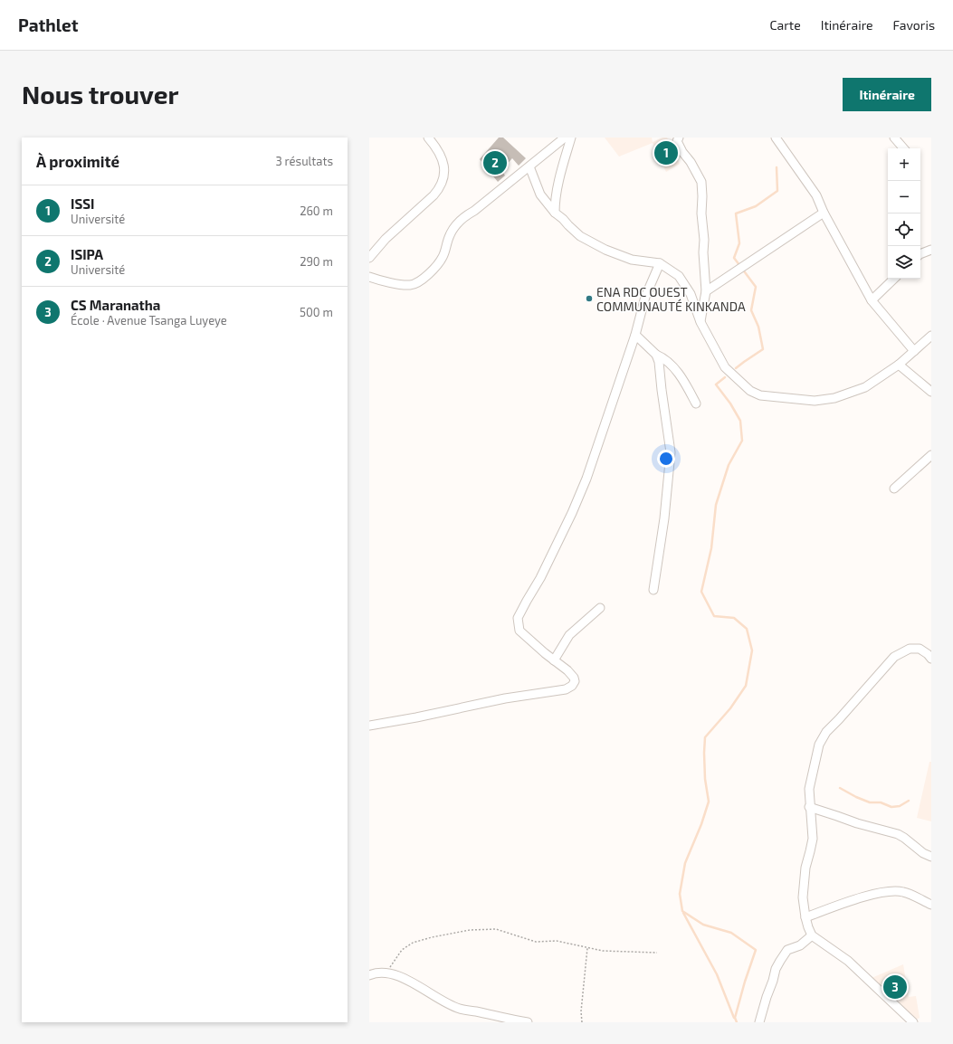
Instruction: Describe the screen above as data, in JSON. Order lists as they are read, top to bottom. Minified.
{"places":["ENA RDC OUEST COMMUNAUTÉ KINKANDA"],"page":{"header":"Pathlet","nav":["Carte","Itinéraire","Favoris"],"buttons":"Itinéraire","title":"Nous trouver","heading":["À proximité","3 résultats"],"pins":["1","2","3"],"map_buttons":["+","−"],"list":[{"mark":"1","name":"ISSI","note":"Université","value":"260 m"},{"mark":"2","name":"ISIPA","note":"Université","value":"290 m"},{"mark":"3","name":"CS Maranatha","note":"École · Avenue Tsanga Luyeye","value":"500 m"}]}}
